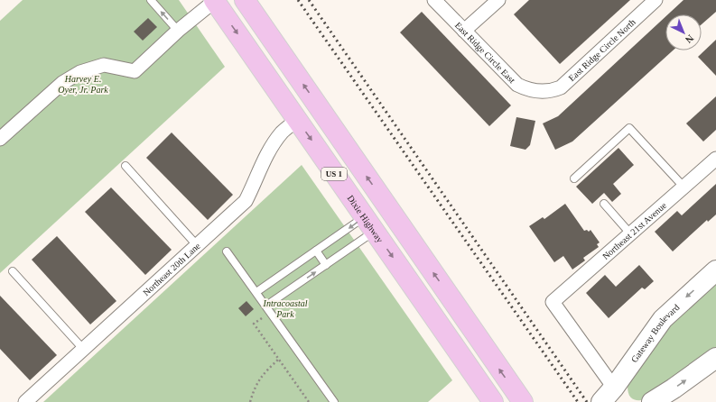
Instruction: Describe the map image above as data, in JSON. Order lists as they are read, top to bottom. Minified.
{"streets":{"main road":["US 1","Dixie Highway","Gateway Boulevard"],"street":["East Ridge Circle North","East Ridge Circle East","Northeast 21st Avenue","Northeast 20th Lane"]},"crossings":[["East Ridge Circle North","East Ridge Circle East"],["Dixie Highway","Northeast 20th Lane"],["Northeast 21st Avenue","Gateway Boulevard"]],"parks":["Harvey E. Oyer, Jr. Park","Intracoastal Park"],"north":"bottom right"}
